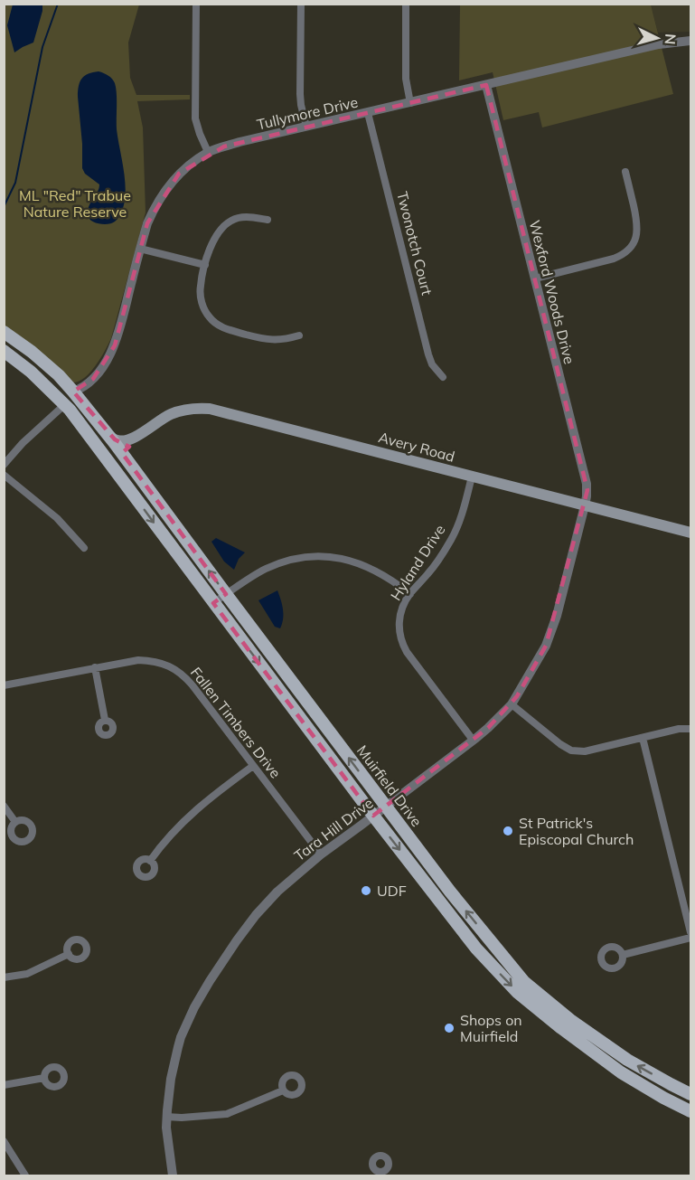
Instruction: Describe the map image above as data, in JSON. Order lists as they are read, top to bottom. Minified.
{"streets":{"main road":["Avery Road","Muirfield Drive"],"street":["Tullymore Drive","Twonotch Court","Wexford Woods Drive","Hyland Drive","Fallen Timbers Drive","Tara Hill Drive"]},"crossings":[["Tullymore Drive","Twonotch Court"],["Tullymore Drive","Wexford Woods Drive"],["Tullymore Drive","Muirfield Drive"],["Wexford Woods Drive","Avery Road"],["Wexford Woods Drive","Tara Hill Drive"],["Avery Road","Hyland Drive"],["Avery Road","Muirfield Drive"],["Avery Road","Tara Hill Drive"],["Hyland Drive","Tara Hill Drive"],["Fallen Timbers Drive","Tara Hill Drive"],["Muirfield Drive","Tara Hill Drive"]],"parks":["ML \"Red\" Trabue Nature Reserve"],"places":["St Patrick's Episcopal Church","UDF","Shops on Muirfield"],"north":"right"}
